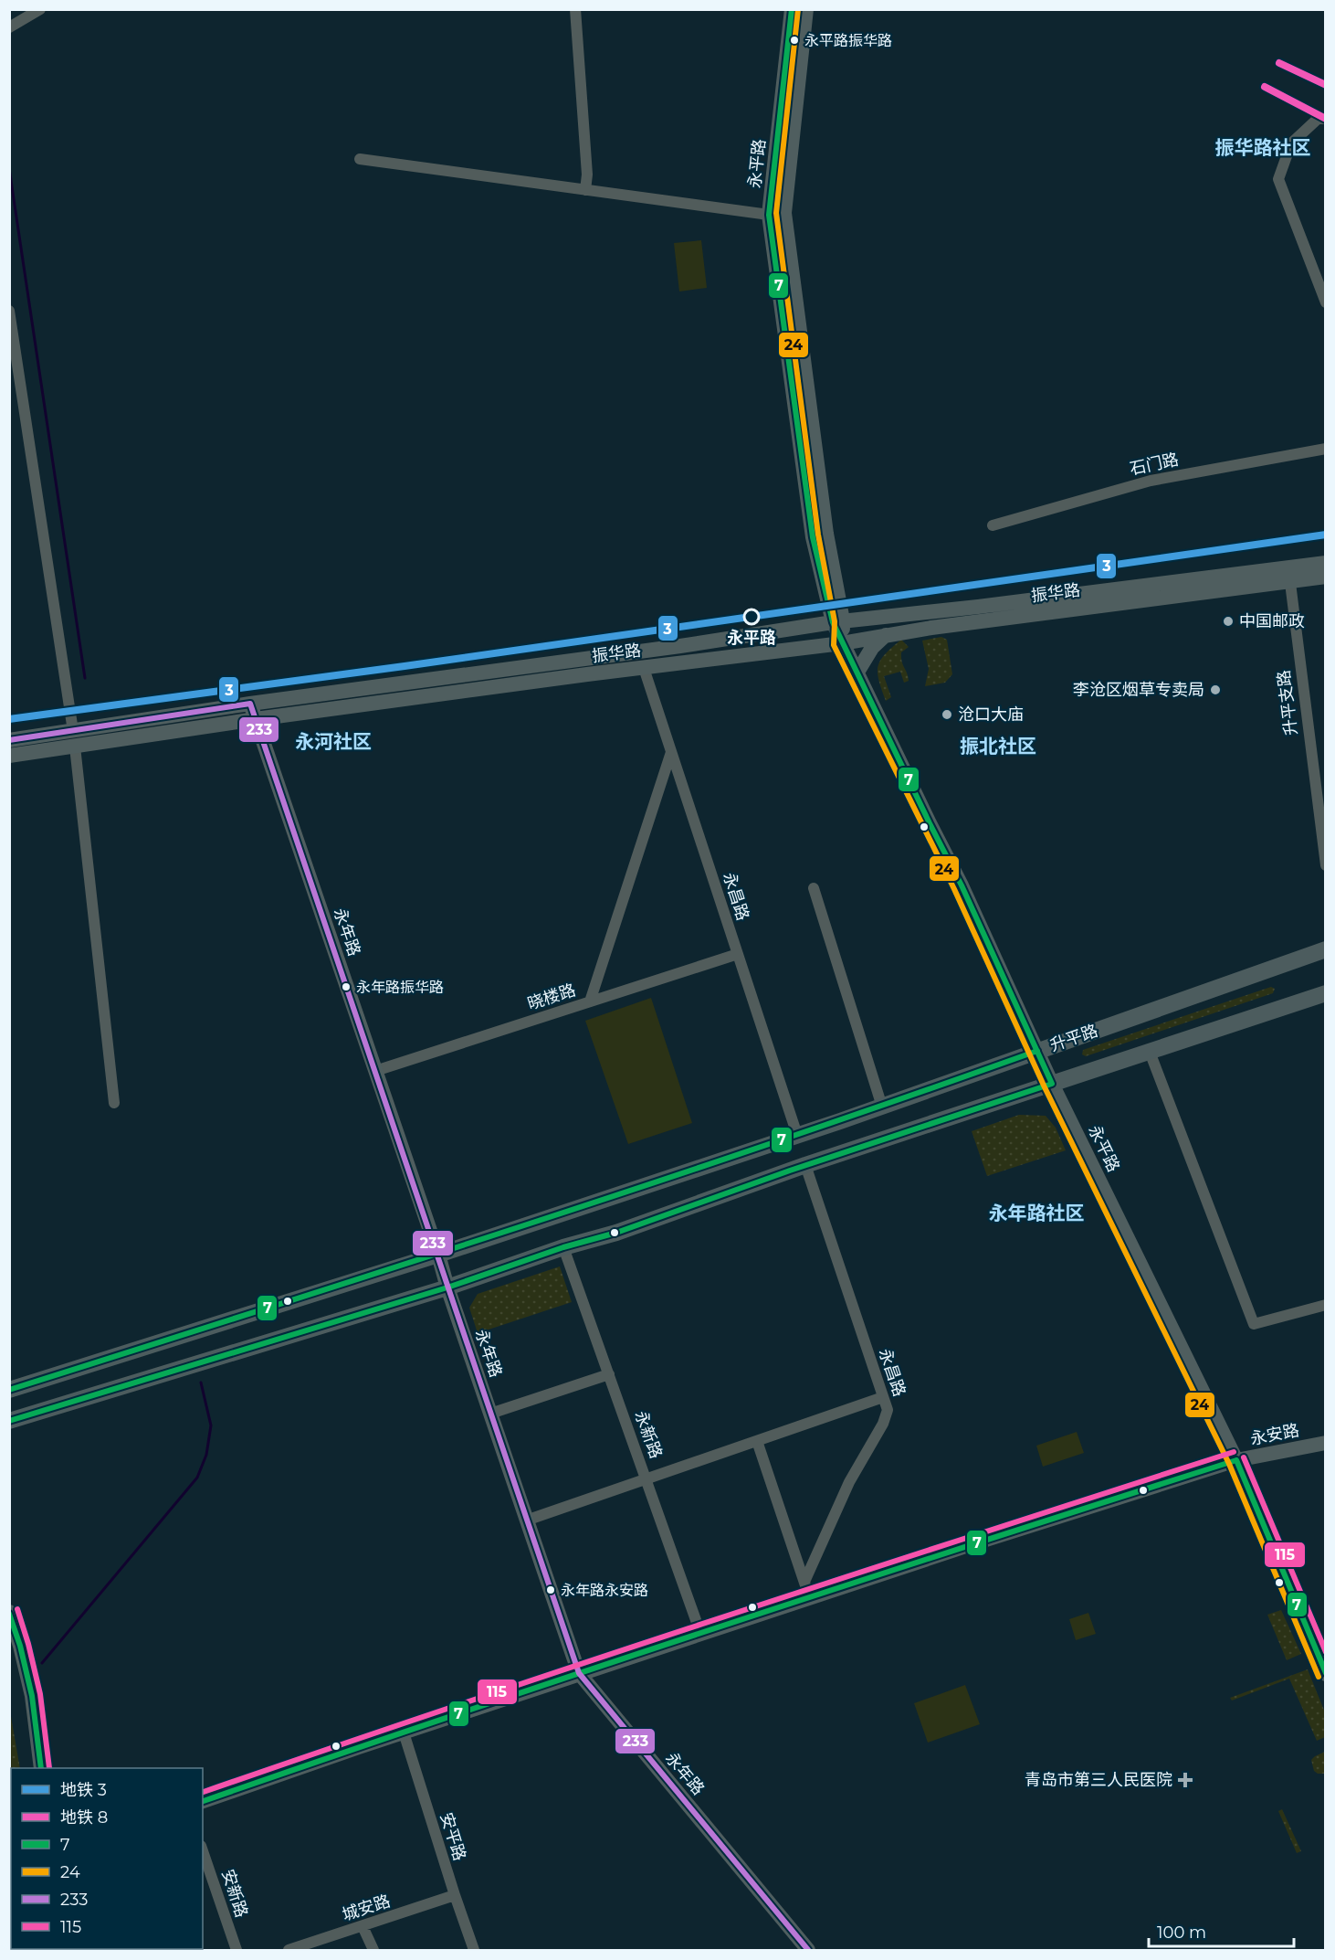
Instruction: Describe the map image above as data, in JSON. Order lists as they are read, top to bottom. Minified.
{"streets":{"main road":["永平路","振华路","永年路","升平路","永安路"],"street":["石门路","升平支路","永昌路","晓楼路","永新路","安平路","安新路","城安路"]},"crossings":[["永平路","振华路"],["永平路","升平路"],["永平路","永安路"],["振华路","升平支路"],["振华路","永昌路"],["振华路","永年路"],["永昌路","晓楼路"],["永昌路","升平路"],["永年路","晓楼路"],["永年路","升平路"],["永年路","永安路"],["永新路","永安路"],["永安路","安平路"],["安平路","城安路"]],"districts":["振华路社区","永河社区","振北社区","永年路社区"],"places":{"other":["永平路振华路","永平路","中国邮政","李沧区烟草专卖局","沧口大庙","永年路振华路","永年路永安路"],"health":["青岛市第三人民医院"]},"lines":["transit line 7","transit line 24","metro line 8","metro line 3","transit line 233","transit line 115"],"legend":["地铁 3","地铁 8","7","24","233","115"],"scale_bar":"100 m"}
